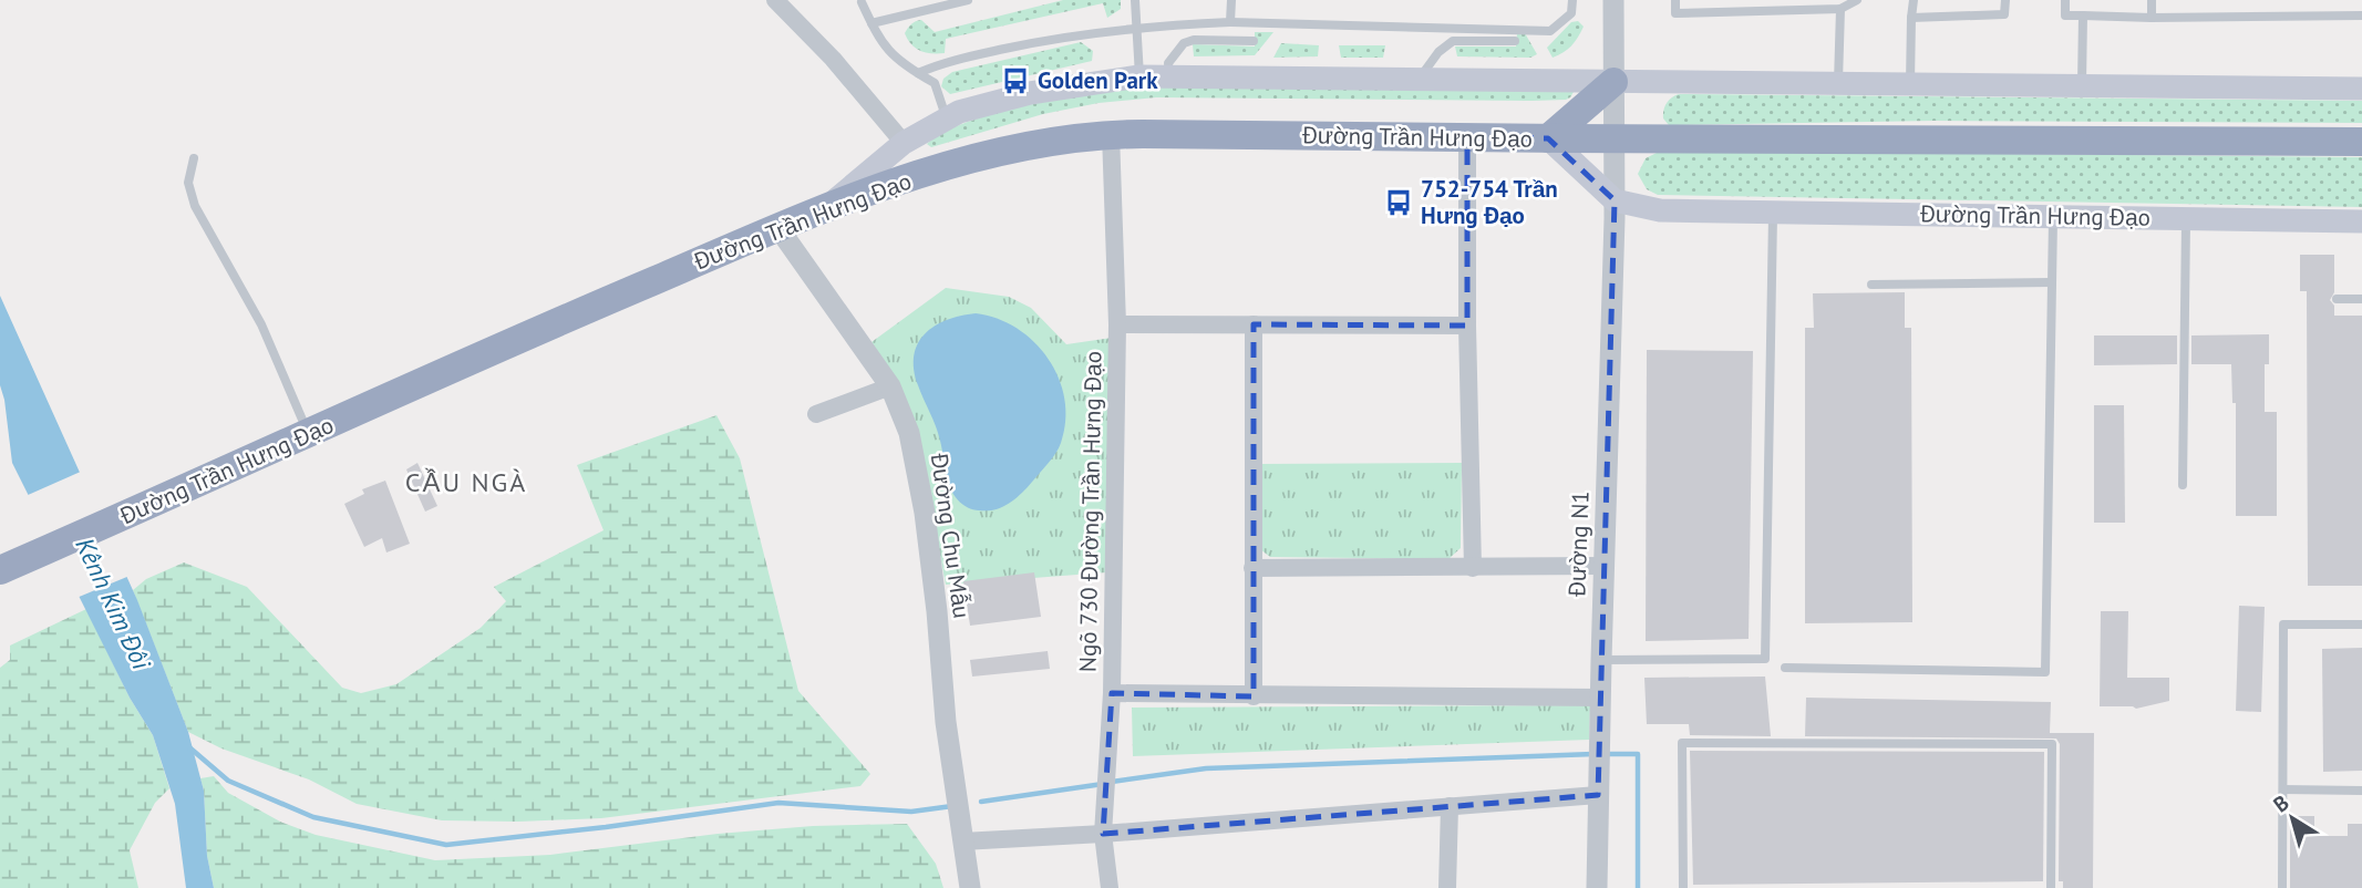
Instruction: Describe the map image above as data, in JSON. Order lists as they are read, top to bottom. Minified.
{"streets":{"highway":["Đường Trần Hưng Đạo"],"street":["Ngõ 730 Đường Trần Hưng Đạo","Đường Chu Mẫu","Đường N1"]},"crossings":[["Đường Trần Hưng Đạo","Ngõ 730 Đường Trần Hưng Đạo"],["Đường Trần Hưng Đạo","Đường Chu Mẫu"],["Đường Trần Hưng Đạo","Đường N1"]],"districts":["CẦU NGÀ"],"water":["Kênh Kim Đôi"],"places":{"bus stop":["Golden Park","752-754 Trần Hưng Đạo"]},"north":"top left"}
